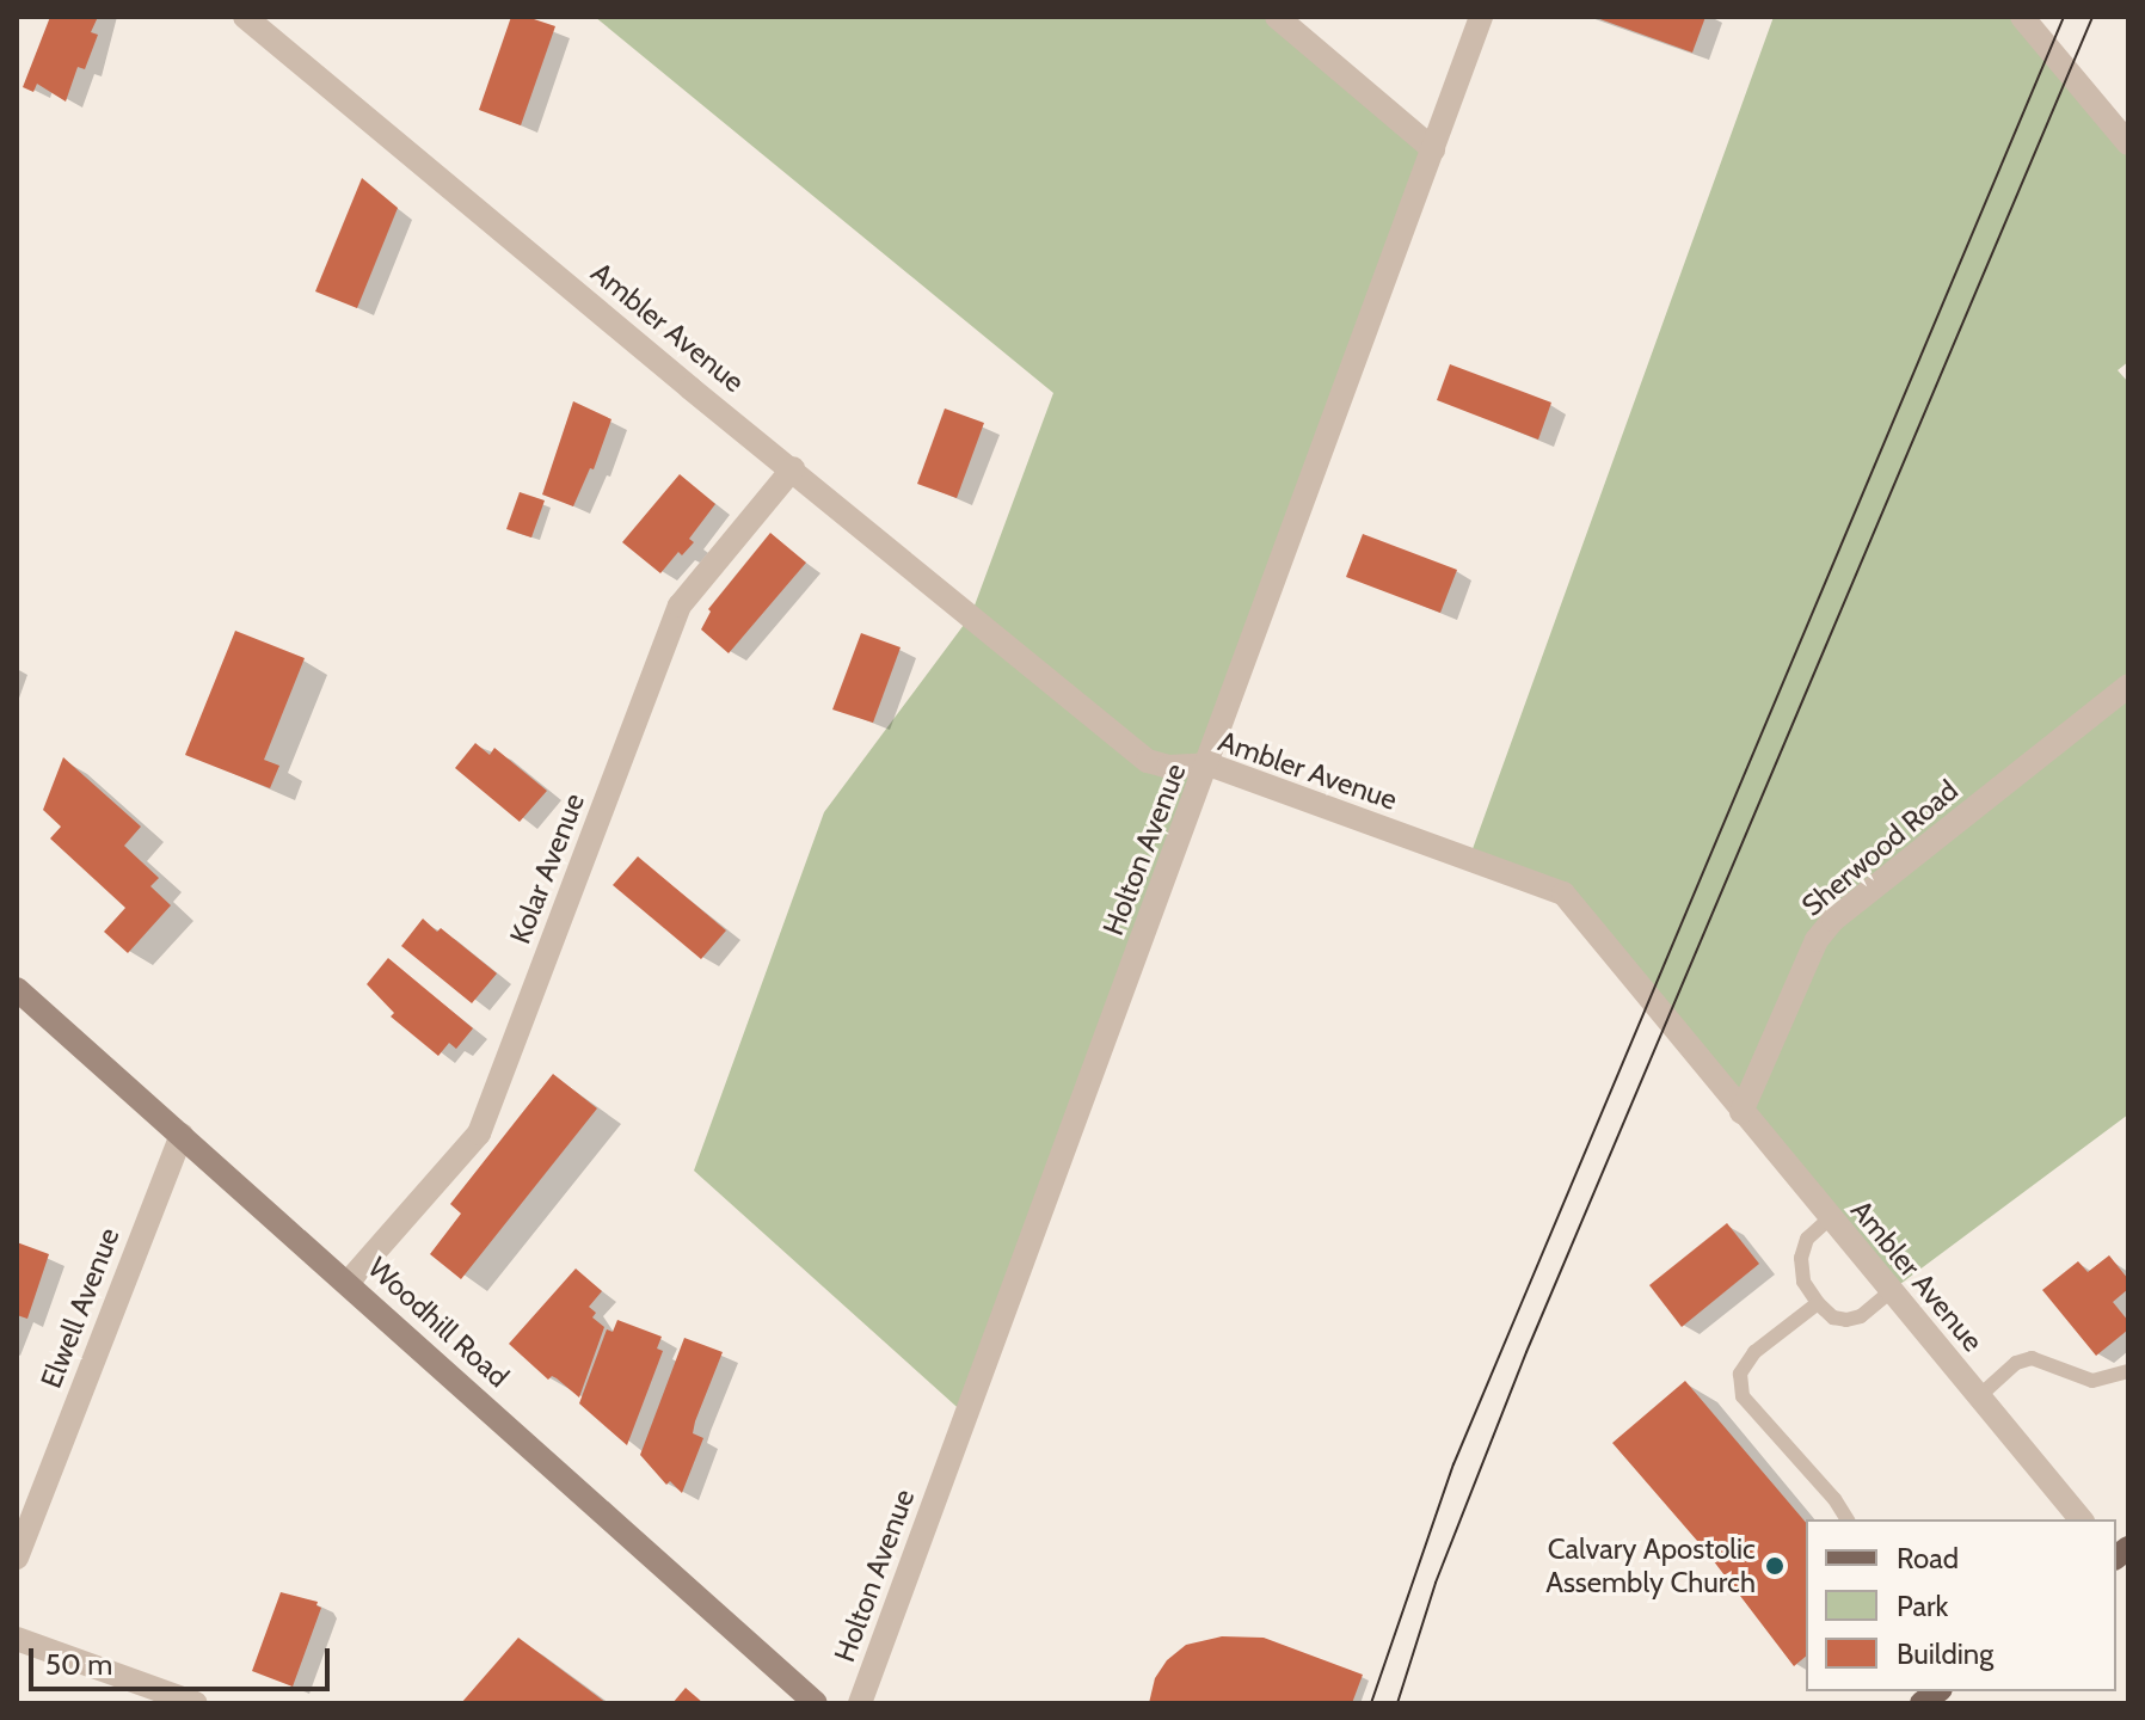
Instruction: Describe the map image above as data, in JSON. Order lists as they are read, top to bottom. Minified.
{"streets":{"main road":["Woodhill Road"],"street":["Ambler Avenue","Sherwood Road","Holton Avenue","Kolar Avenue","Elwell Avenue"]},"crossings":[["Ambler Avenue","Sherwood Road"],["Ambler Avenue","Holton Avenue"],["Ambler Avenue","Kolar Avenue"],["Kolar Avenue","Woodhill Road"],["Elwell Avenue","Woodhill Road"]],"places":["Calvary Apostolic Assembly Church"],"legend":["Road","Park","Building"],"scale_bar":"50 m"}
